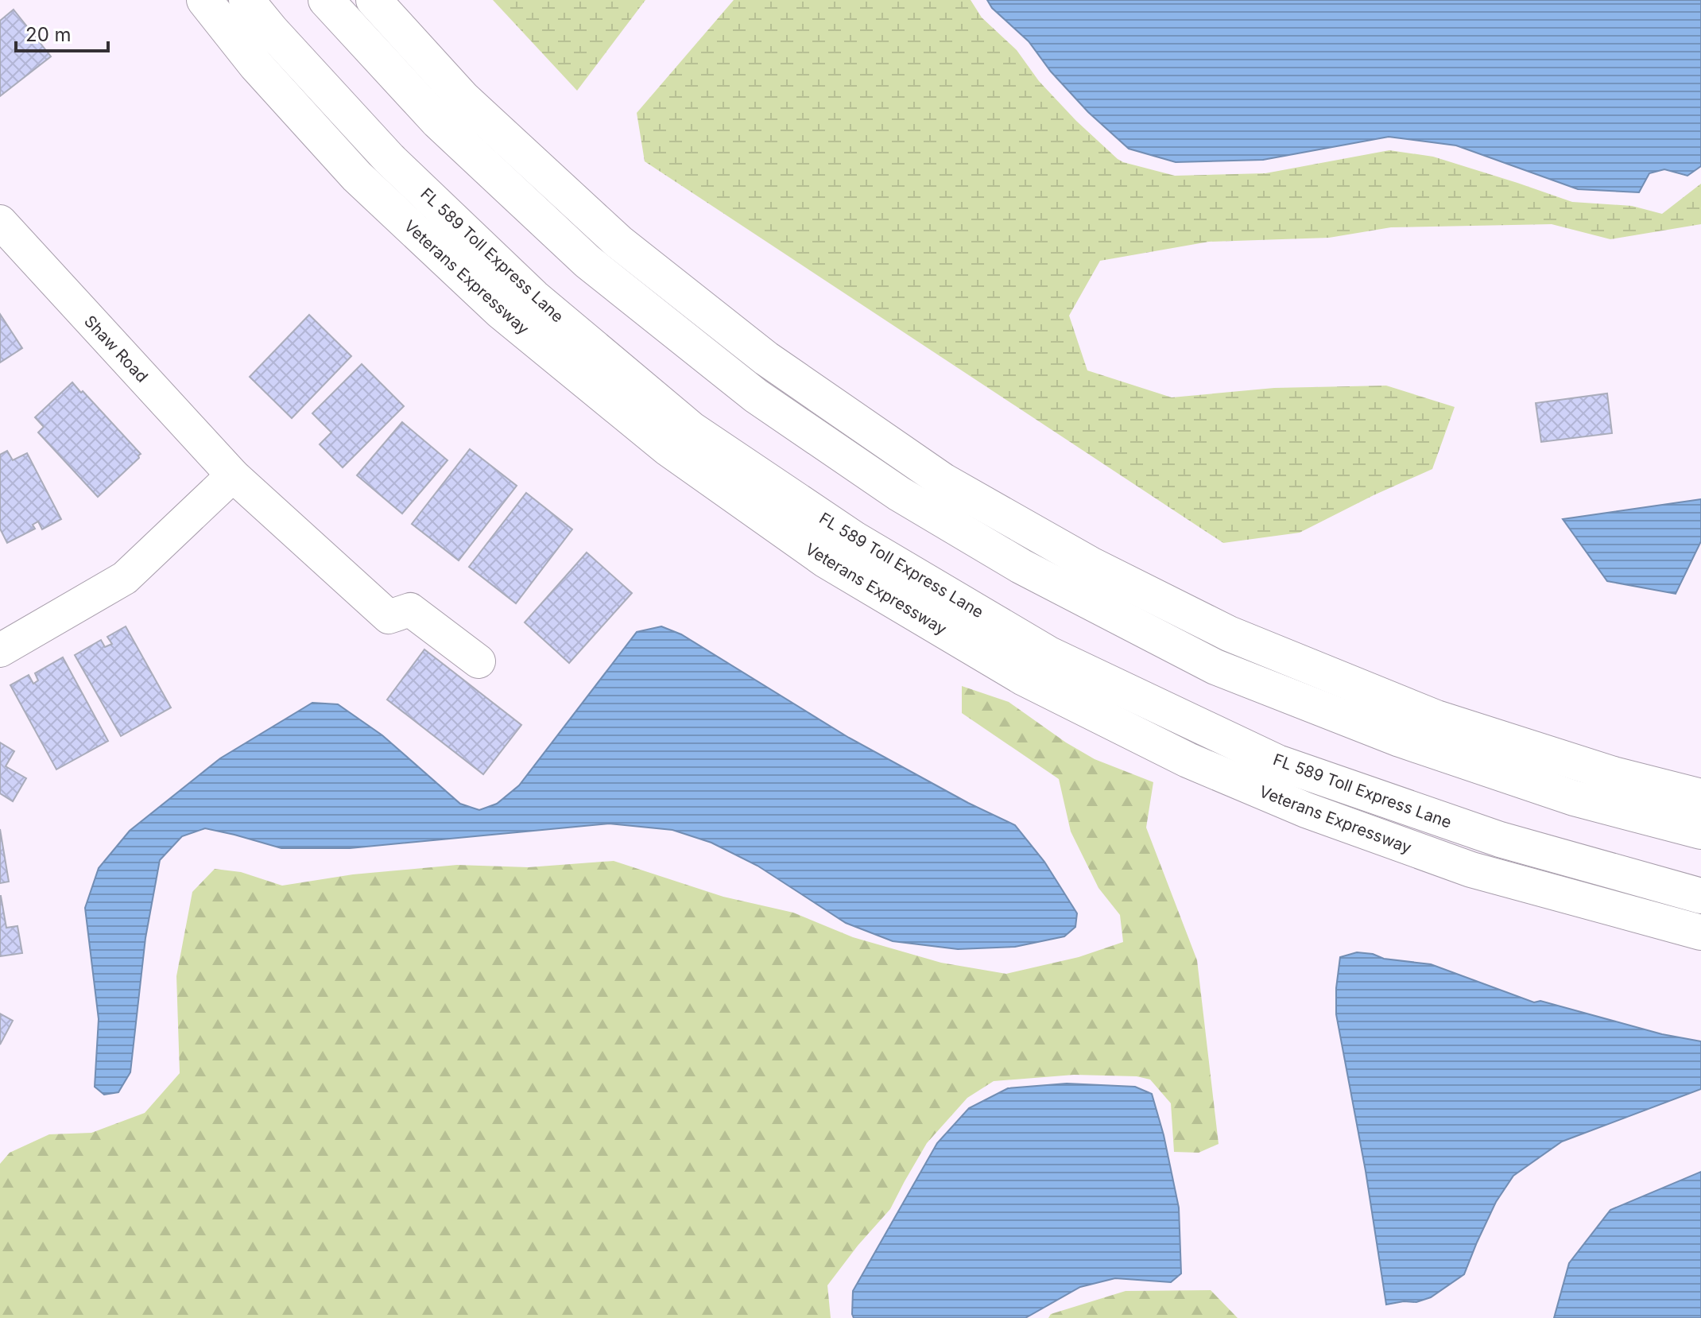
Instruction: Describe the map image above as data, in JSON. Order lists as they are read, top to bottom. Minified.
{"streets":{"highway":["FL 589 Toll Express Lane","Veterans Expressway"],"street":["Shaw Road"]},"scale_bar":"20 m"}
